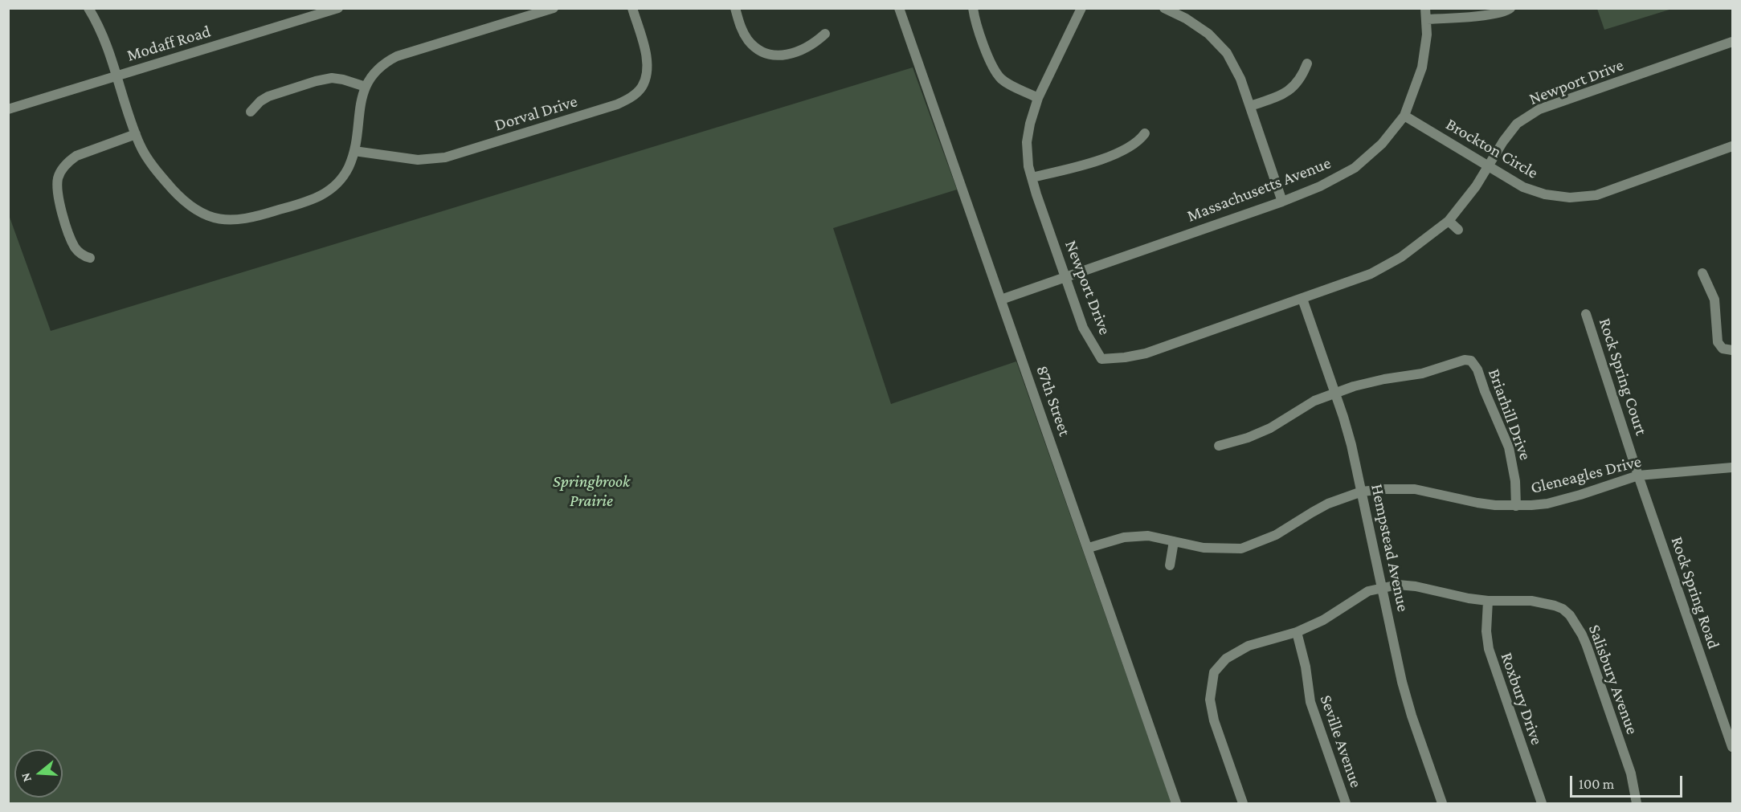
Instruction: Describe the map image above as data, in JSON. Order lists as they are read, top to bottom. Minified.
{"streets":{"street":["Modaff Road","Newport Drive","Dorval Drive","Brockton Circle","Massachusetts Avenue","Rock Spring Court","87th Street","Briarhill Drive","Gleneagles Drive","Hempstead Avenue","Rock Spring Road","Salisbury Avenue","Roxbury Drive","Seville Avenue"]},"crossings":[["Newport Drive","Brockton Circle"],["Newport Drive","Massachusetts Avenue"],["Newport Drive","Hempstead Avenue"],["Brockton Circle","Massachusetts Avenue"],["Massachusetts Avenue","87th Street"],["Rock Spring Court","Gleneagles Drive"],["Rock Spring Court","Rock Spring Road"],["87th Street","Gleneagles Drive"],["Briarhill Drive","Gleneagles Drive"],["Briarhill Drive","Hempstead Avenue"],["Gleneagles Drive","Hempstead Avenue"],["Gleneagles Drive","Rock Spring Road"],["Hempstead Avenue","Salisbury Avenue"],["Salisbury Avenue","Roxbury Drive"]],"parks":["Springbrook Prairie"],"scale_bar":"100 m","north":"left"}
